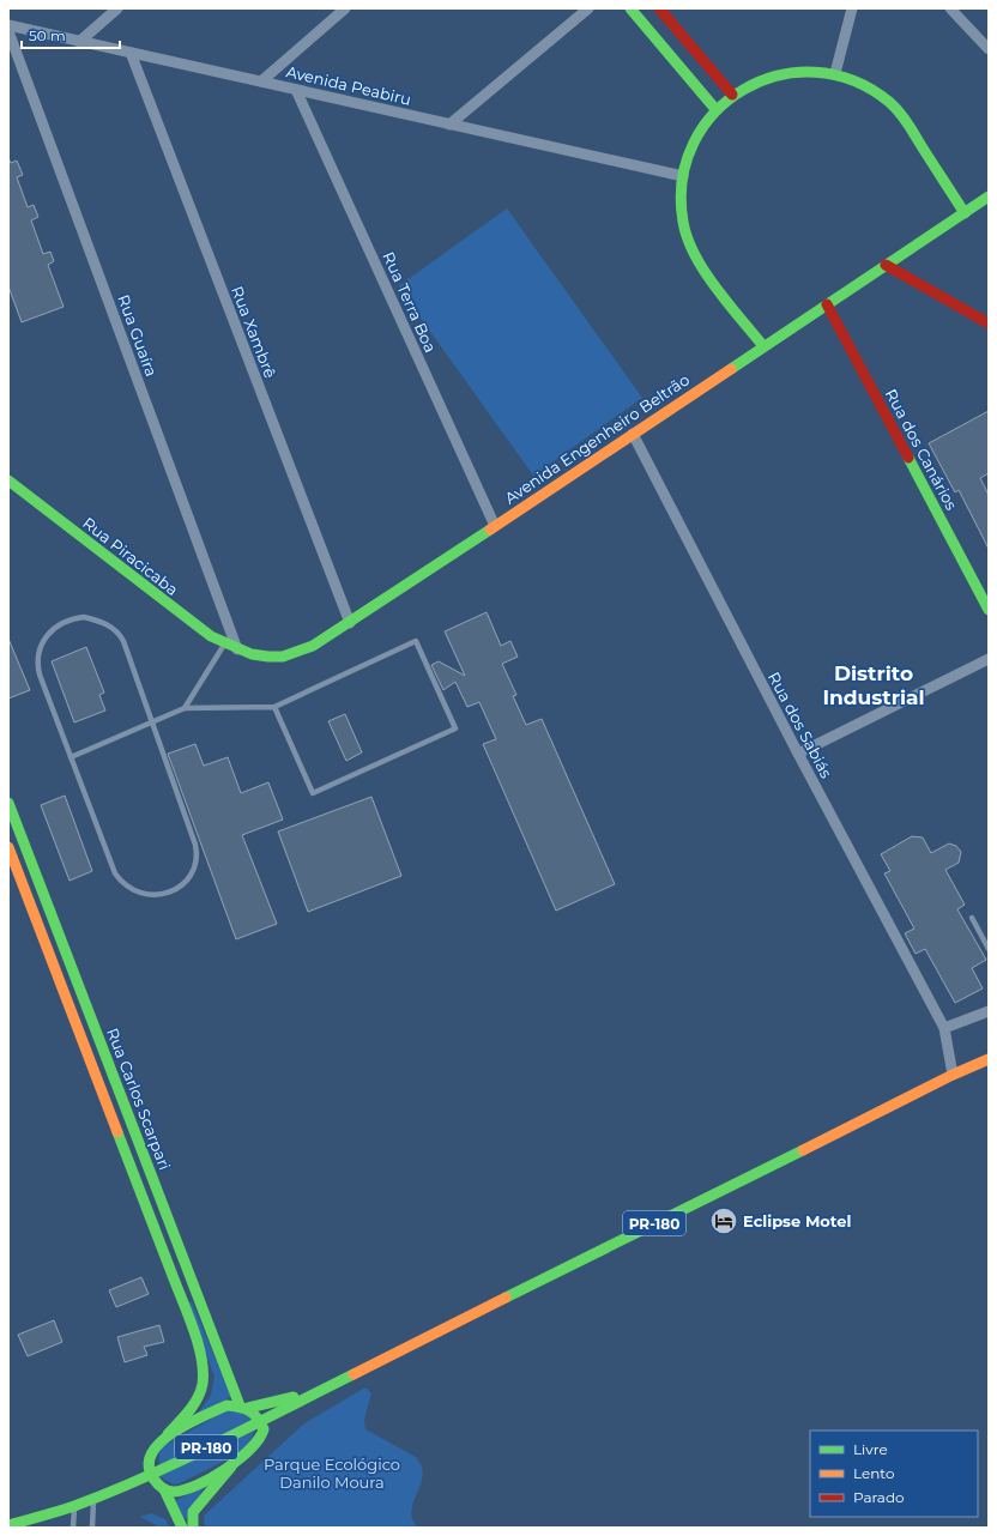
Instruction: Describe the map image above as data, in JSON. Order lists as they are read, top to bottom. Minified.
{"streets":{"main road":["Avenida Engenheiro Beltrão","Rua dos Canários","Rua Piracicaba","Rua Carlos Scarpari","PR-180"],"street":["Avenida Peabiru","Rua Terra Boa","Rua Xambrê","Rua Guaíra","Rua dos Sabiás"]},"crossings":[["Avenida Peabiru","Rua Terra Boa"],["Avenida Peabiru","Rua Xambrê"],["Rua Terra Boa","Avenida Engenheiro Beltrão"],["Rua Xambrê","Avenida Engenheiro Beltrão"],["Rua Guaíra","Avenida Engenheiro Beltrão"],["Rua Guaíra","Rua Piracicaba"],["Avenida Engenheiro Beltrão","Rua dos Canários"],["Avenida Engenheiro Beltrão","Rua Piracicaba"],["Avenida Engenheiro Beltrão","Rua dos Sabiás"],["Rua dos Sabiás","PR-180"]],"districts":["Distrito Industrial"],"parks":["Parque Ecológico Danilo Moura"],"places":{"hotel":["Eclipse Motel"]},"legend":["Livre","Lento","Parado"],"scale_bar":"50 m"}
